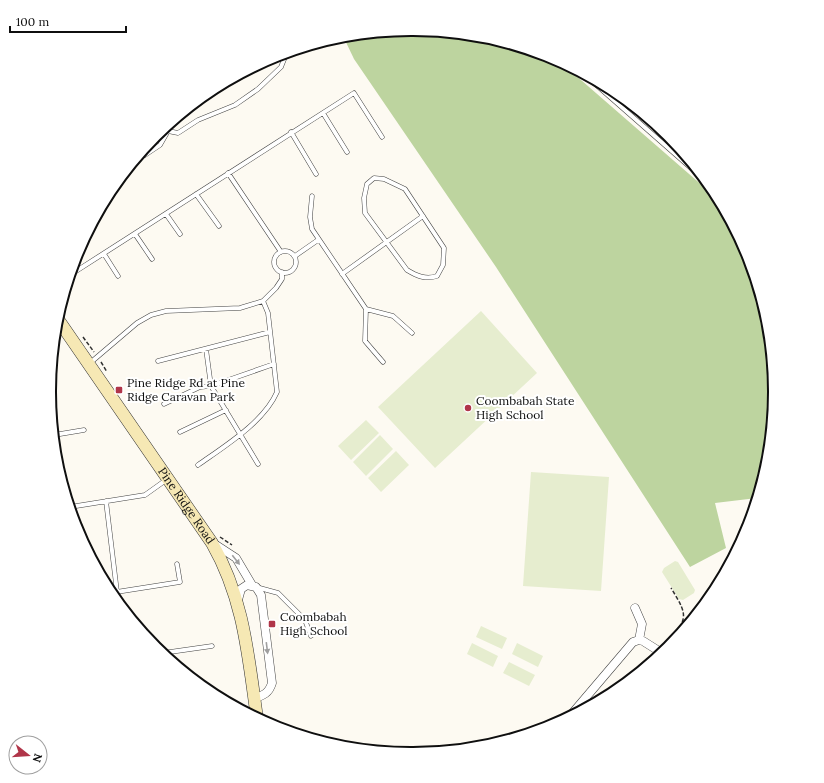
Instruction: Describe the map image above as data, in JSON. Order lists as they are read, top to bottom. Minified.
{"streets":{"street":["Pine Ridge Road"]},"places":{"transit":["Pine Ridge Rd at Pine Ridge Caravan Park","Coombabah High School"],"other":["Coombabah State High School"]},"scale_bar":"100 m","north":"right"}
